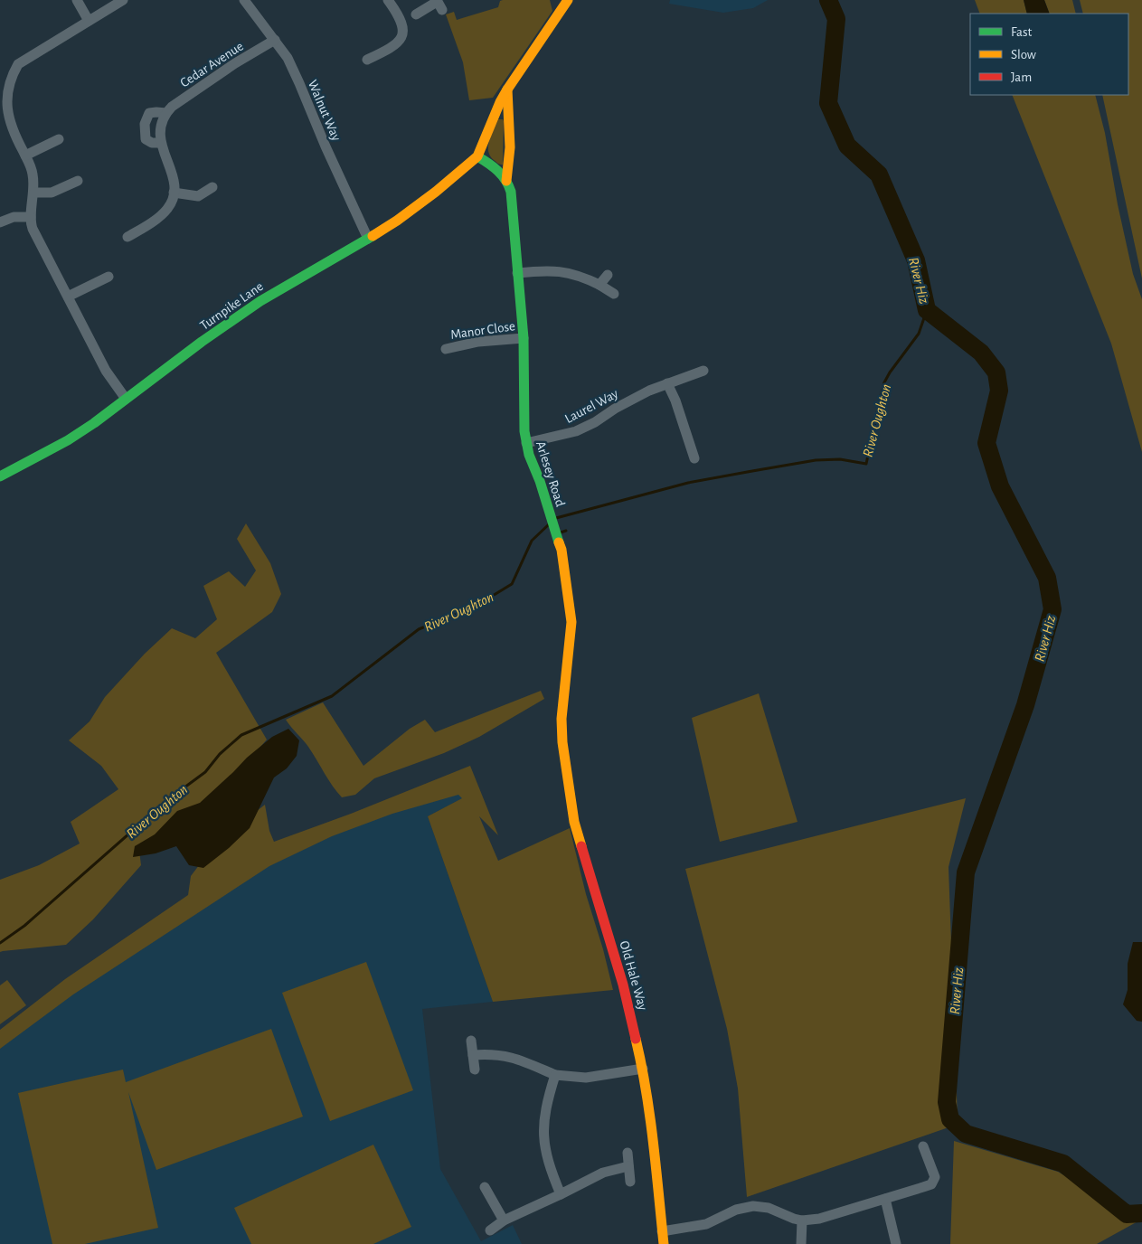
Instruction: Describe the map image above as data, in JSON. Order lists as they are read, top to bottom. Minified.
{"streets":{"street":["Cedar Avenue","Walnut Way","Turnpike Lane","Manor Close","Laurel Way","Arlesey Road","Old Hale Way"]},"crossings":[["Cedar Avenue","Walnut Way"],["Walnut Way","Turnpike Lane"],["Manor Close","Arlesey Road"],["Laurel Way","Arlesey Road"],["Arlesey Road","Old Hale Way"]],"water":["River Hiz","River Oughton"],"legend":["Fast","Slow","Jam"]}
